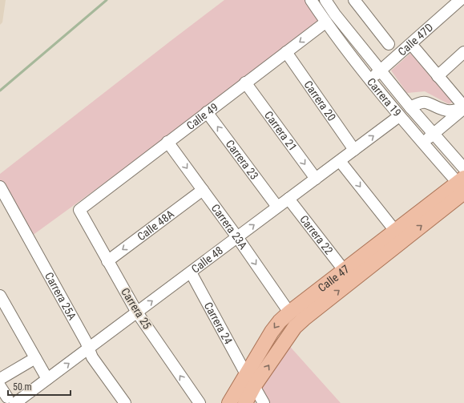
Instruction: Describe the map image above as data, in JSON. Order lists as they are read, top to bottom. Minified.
{"streets":{"main road":["Calle 47"],"street":["Calle 47D","Carrera 19","Carrera 20","Calle 49","Carrera 21","Carrera 23","Calle 48A","Carrera 23A","Carrera 22","Calle 48","Carrera 25A","Carrera 25","Carrera 24"]},"crossings":[["Calle 47D","Carrera 19"],["Carrera 19","Calle 49"],["Carrera 19","Calle 48"],["Carrera 19","Calle 47"],["Carrera 20","Calle 49"],["Carrera 20","Calle 48"],["Calle 49","Carrera 21"],["Calle 49","Carrera 23"],["Calle 49","Carrera 23A"],["Calle 49","Carrera 25"],["Carrera 21","Calle 48"],["Carrera 23","Calle 48"],["Calle 48A","Carrera 23A"],["Calle 48A","Carrera 25"],["Carrera 23A","Calle 48"],["Carrera 23A","Calle 47"],["Carrera 22","Calle 48"],["Carrera 22","Calle 47"],["Calle 48","Carrera 25A"],["Calle 48","Carrera 25"],["Calle 48","Carrera 24"],["Calle 47","Carrera 24"]],"one_way":["Carrera 21","Carrera 23","Calle 48A","Carrera 23A","Calle 48","Carrera 25"],"scale_bar":"50 m"}
